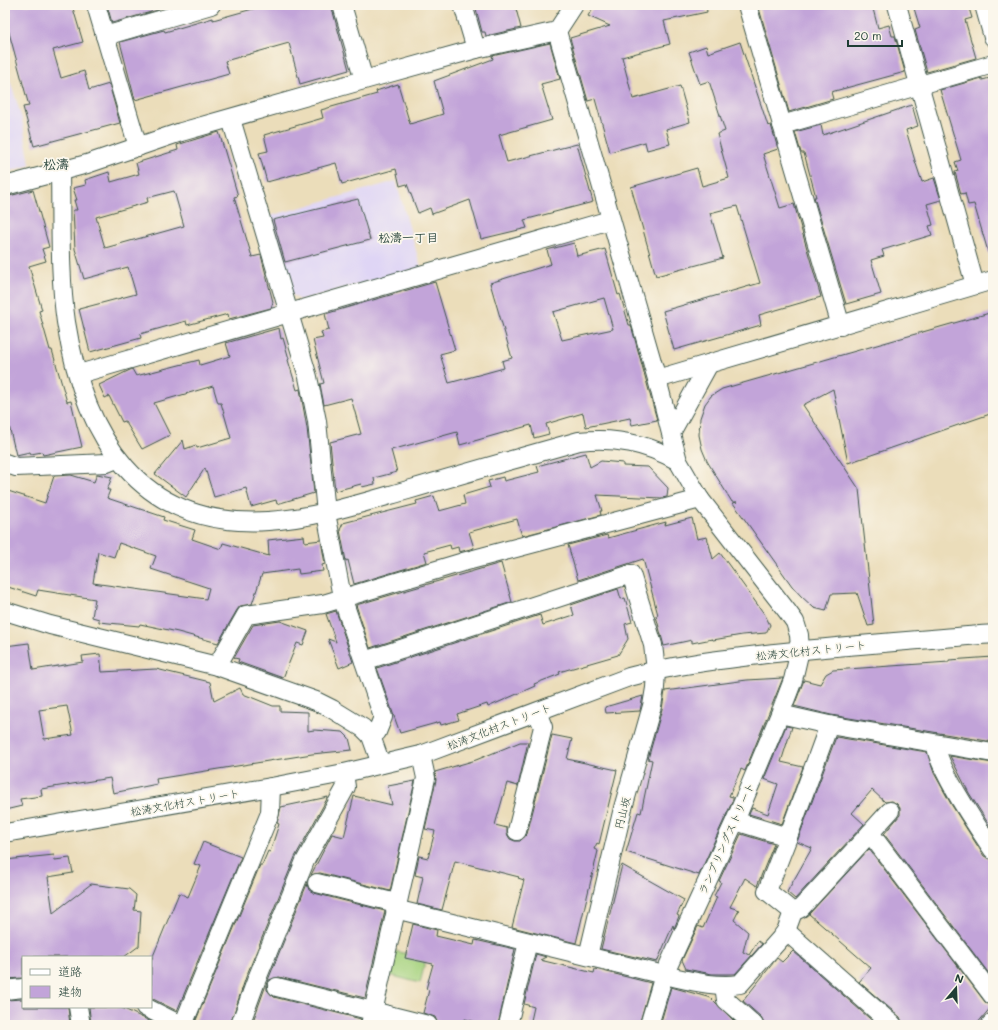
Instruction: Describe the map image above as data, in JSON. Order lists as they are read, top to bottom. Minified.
{"streets":{"street":["松涛文化村ストリート","円山坂","ランブリングストリート"]},"crossings":[["松涛文化村ストリート","円山坂"],["松涛文化村ストリート","ランブリングストリート"]],"districts":["松濤","松濤一丁目"],"legend":["道路","建物"],"scale_bar":"20 m","north":"top"}
